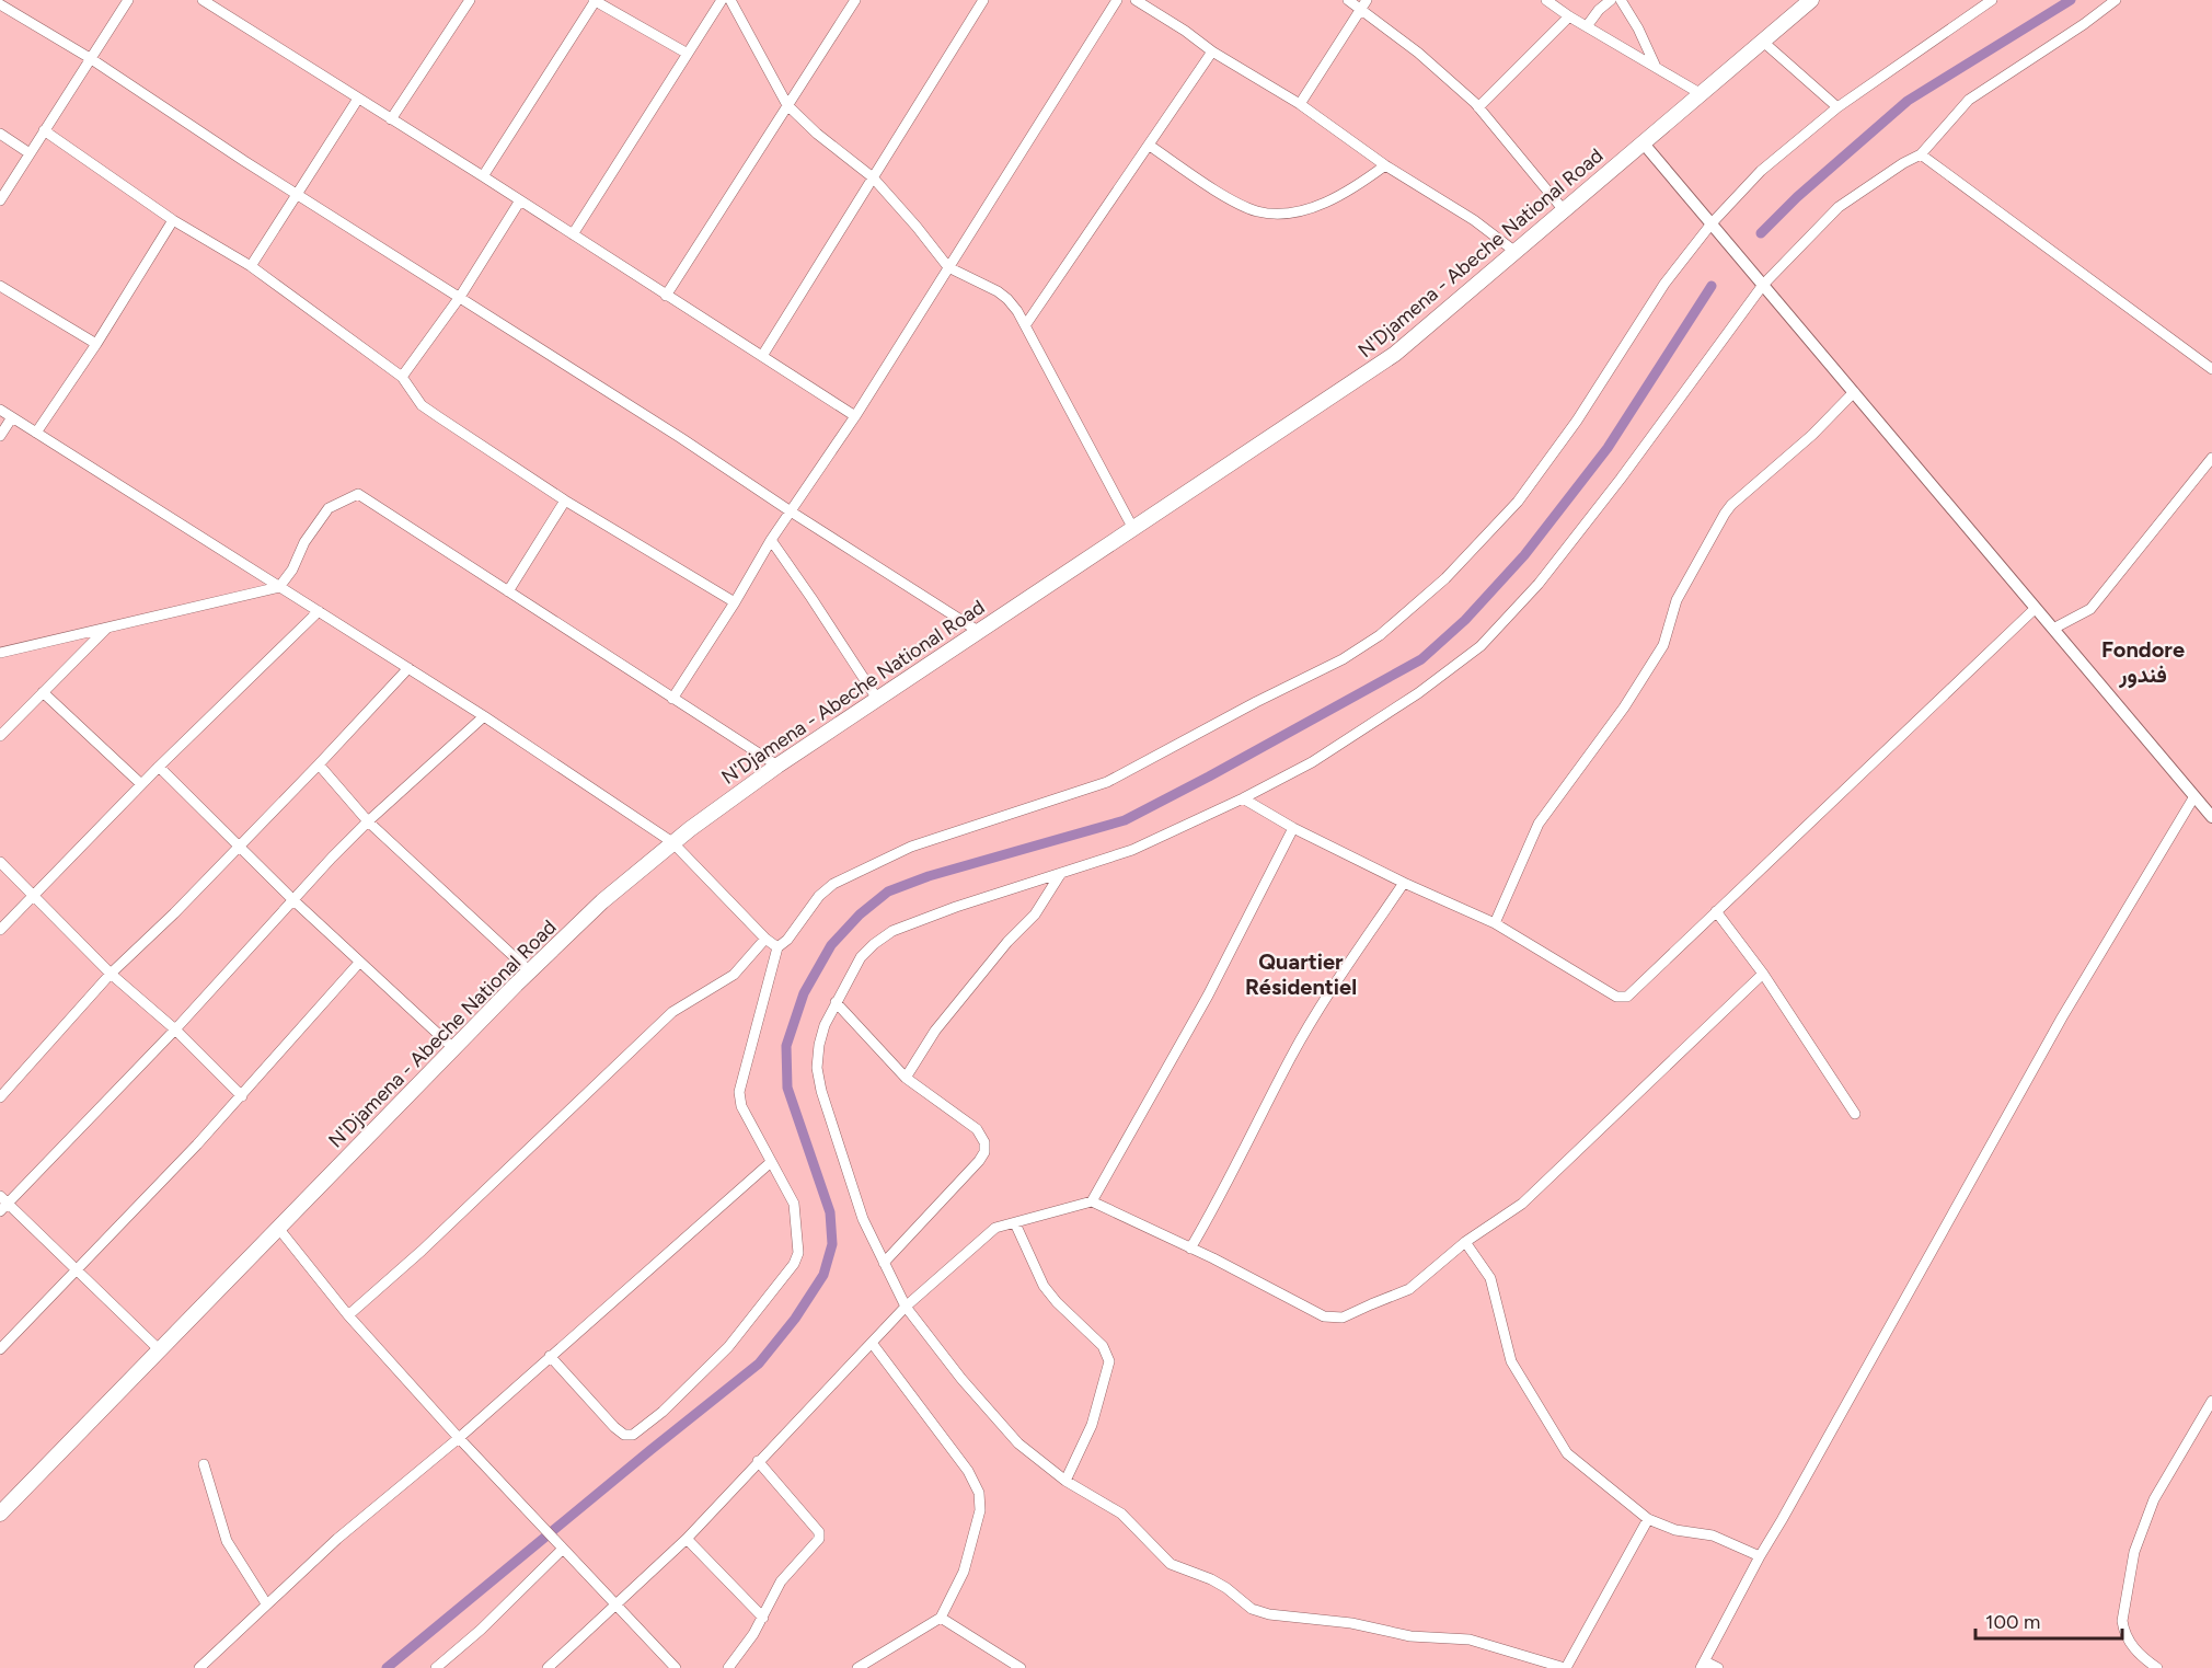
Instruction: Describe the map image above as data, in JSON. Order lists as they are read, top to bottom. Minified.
{"streets":{"highway":["N'Djamena - Abeche National Road"]},"districts":["Fondore فندور","Quartier Résidentiel"],"scale_bar":"100 m"}
